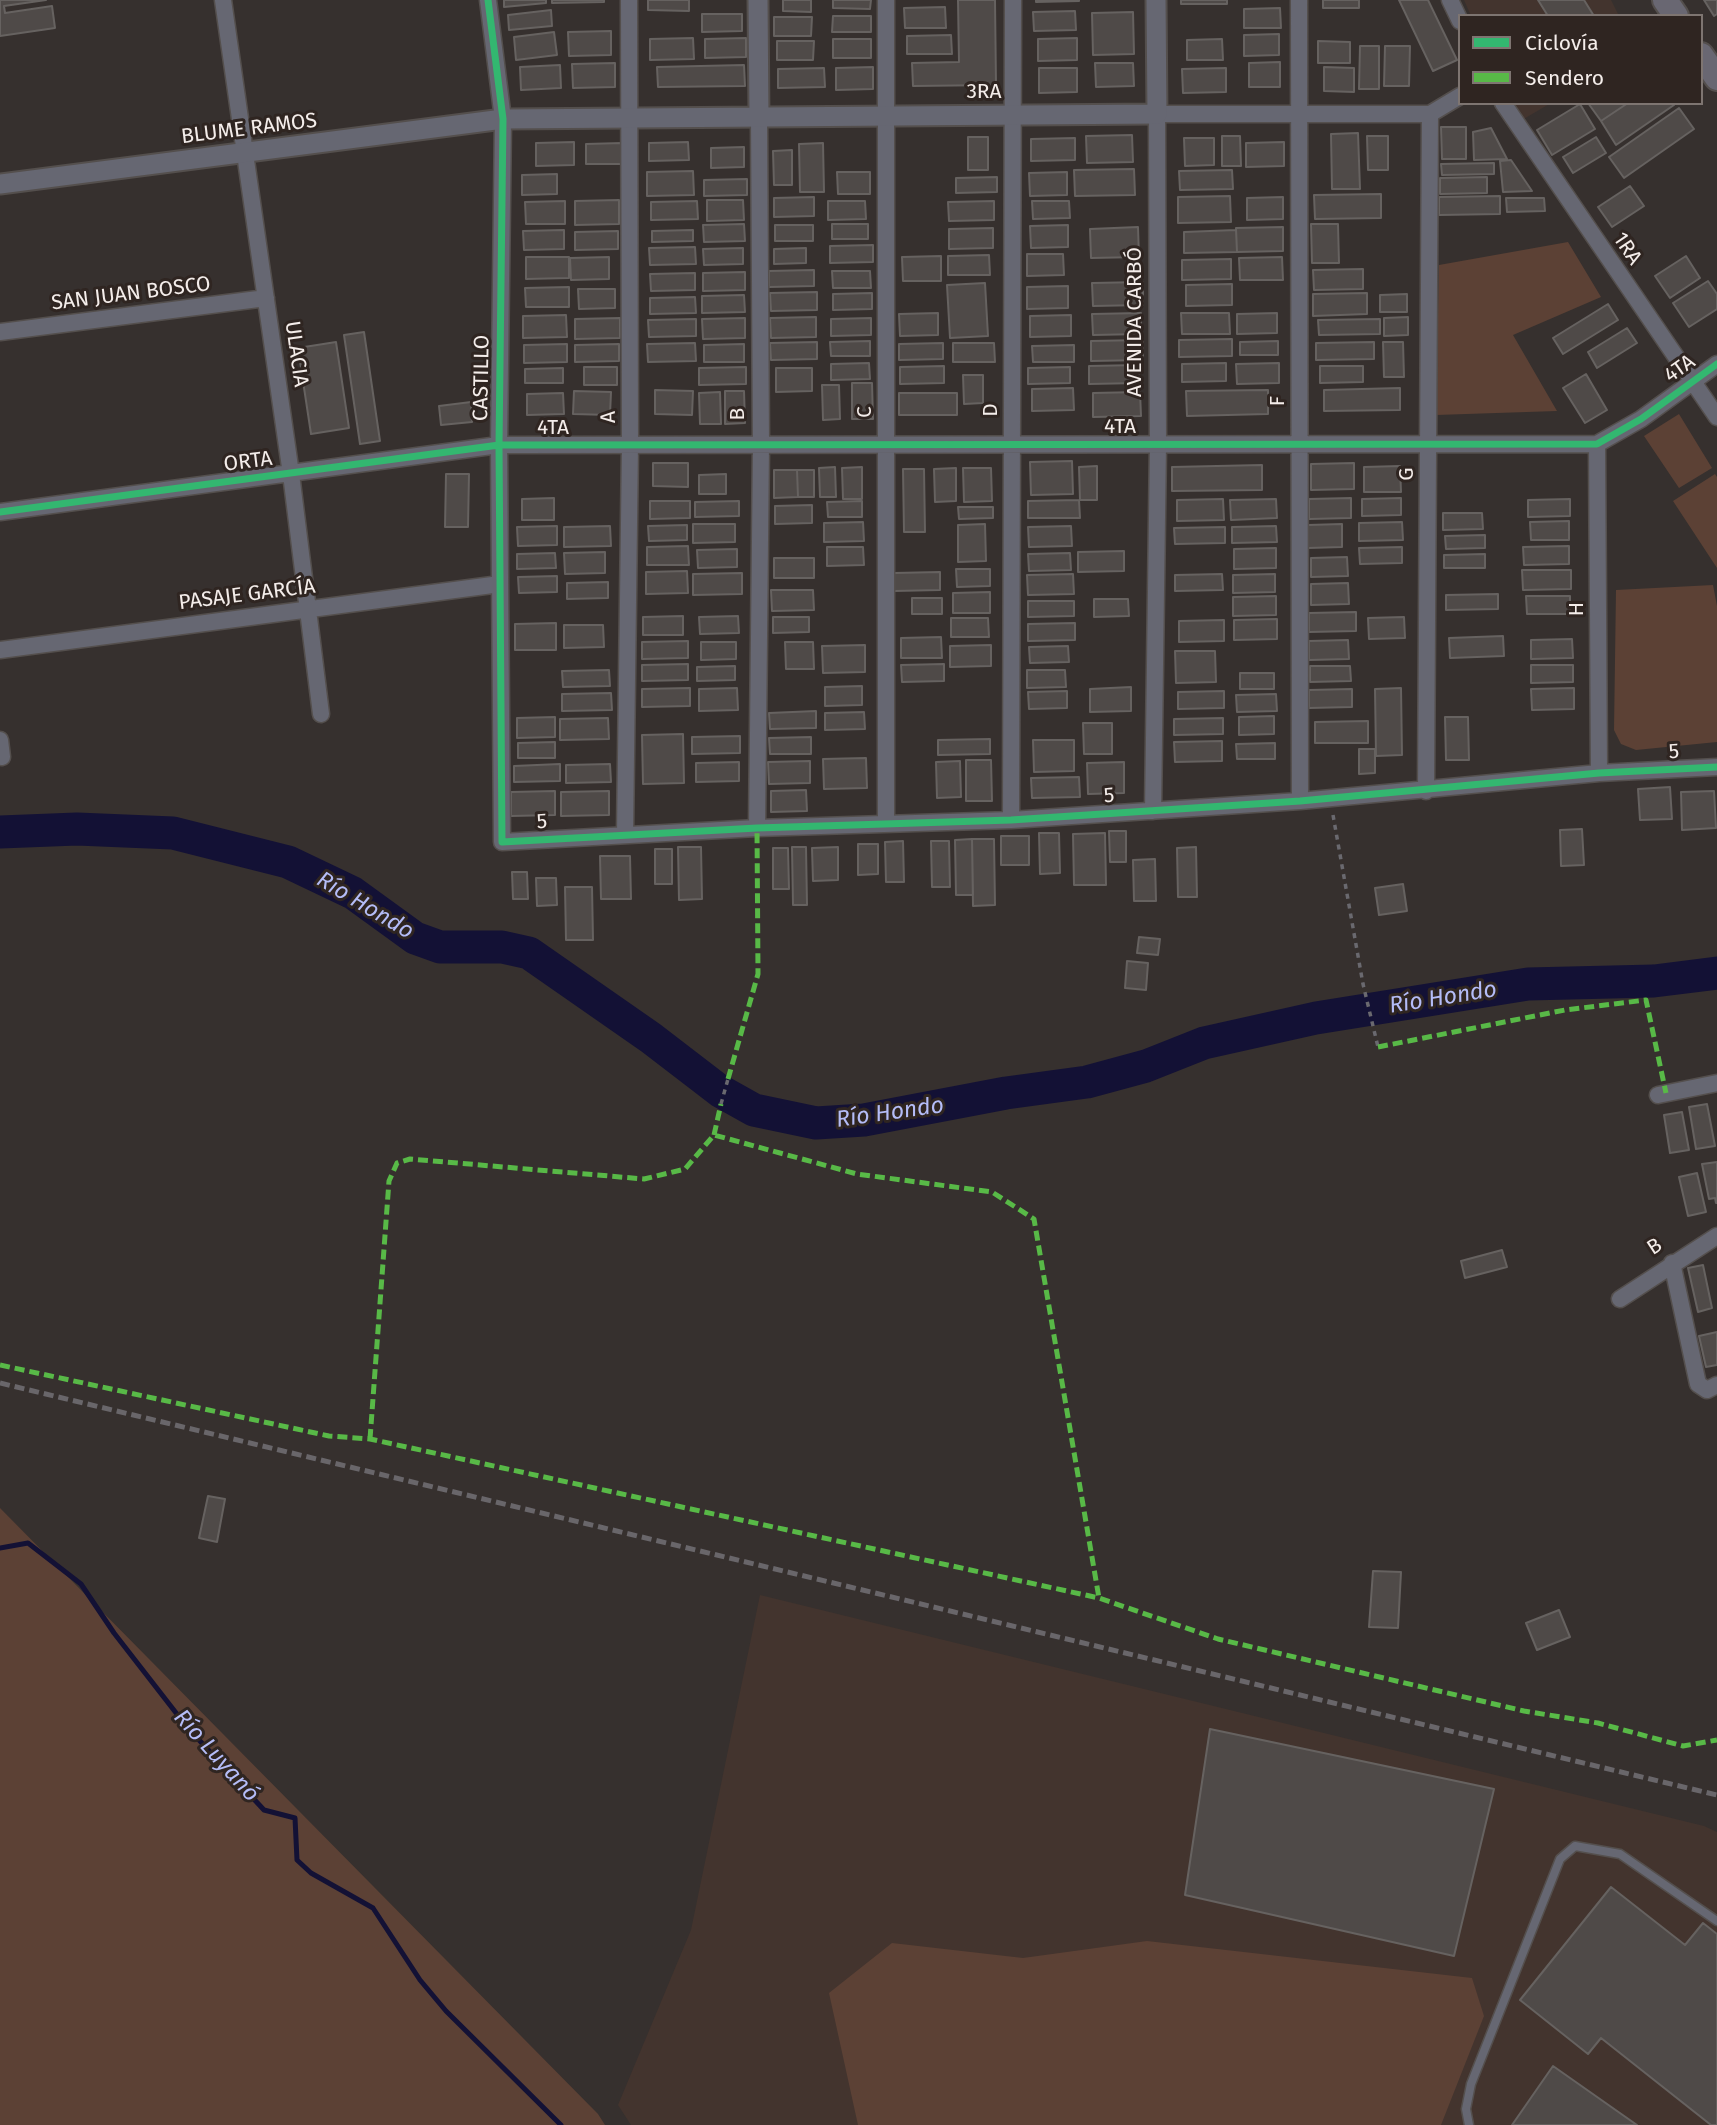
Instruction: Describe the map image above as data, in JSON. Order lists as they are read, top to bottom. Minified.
{"streets":{"street":["3RA","BLUME RAMOS","1RA","SAN JUAN BOSCO","AVENIDA CARBÓ","ULACIA","4TA","CASTILLO","F","D","C","B","A","ORTA","G","PASAJE GARCÍA","H","5"]},"crossings":[["3RA","BLUME RAMOS"],["3RA","AVENIDA CARBÓ"],["3RA","CASTILLO"],["3RA","F"],["3RA","D"],["3RA","C"],["3RA","B"],["3RA","A"],["3RA","G"],["BLUME RAMOS","ULACIA"],["BLUME RAMOS","CASTILLO"],["1RA","4TA"],["SAN JUAN BOSCO","ULACIA"],["AVENIDA CARBÓ","4TA"],["AVENIDA CARBÓ","5"],["ULACIA","ORTA"],["ULACIA","PASAJE GARCÍA"],["4TA","CASTILLO"],["4TA","F"],["4TA","D"],["4TA","C"],["4TA","B"],["4TA","A"],["4TA","ORTA"],["4TA","G"],["4TA","H"],["CASTILLO","ORTA"],["CASTILLO","PASAJE GARCÍA"],["CASTILLO","5"],["F","5"],["D","5"],["C","5"],["B","5"],["A","5"],["G","5"],["H","5"]],"water":["Río Hondo","Río Luyanó"],"legend":["Ciclovía","Sendero"]}
